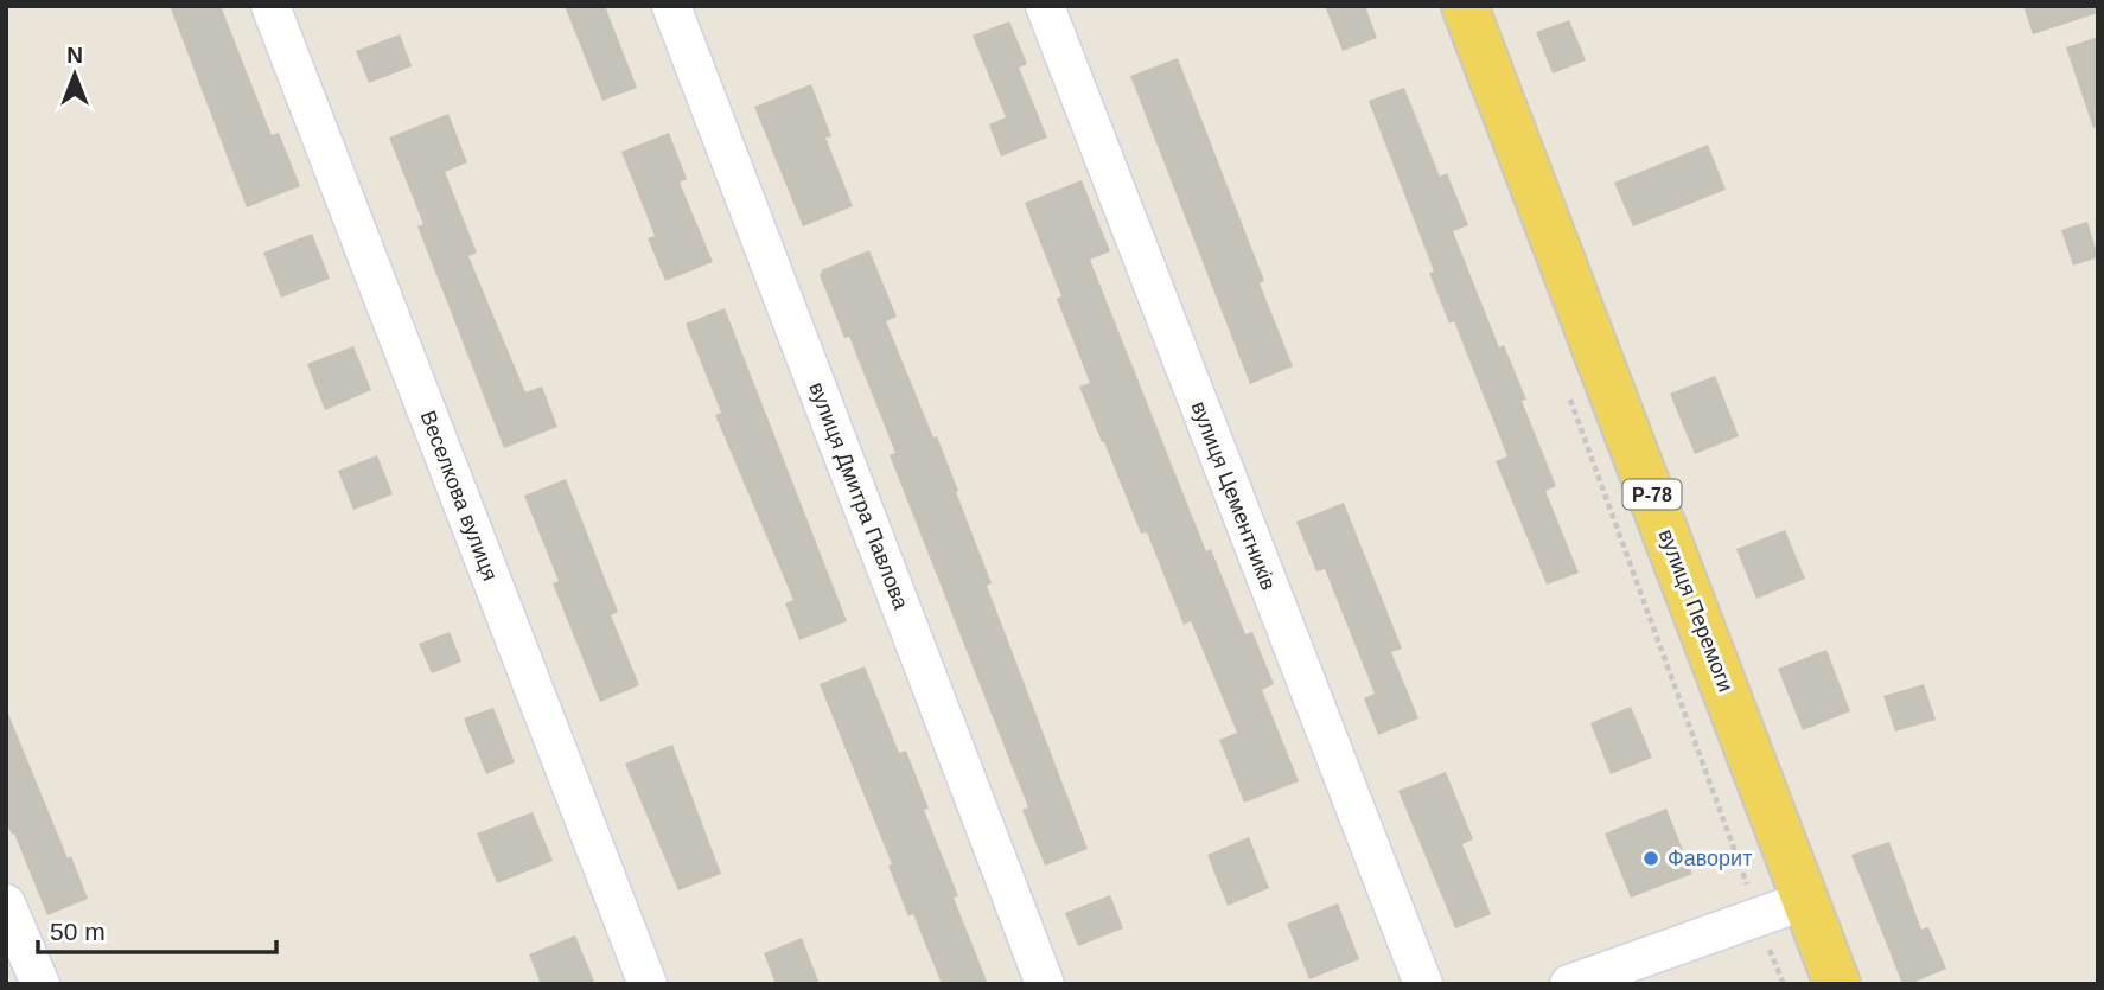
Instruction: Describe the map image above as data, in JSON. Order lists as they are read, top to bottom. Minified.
{"streets":{"main road":["Р-78","вулиця Перемоги"],"street":["Веселкова вулиця","вулиця Дмитра Павлова","вулиця Цементників"]},"places":["Фаворит"],"scale_bar":"50 m","north":"top"}
